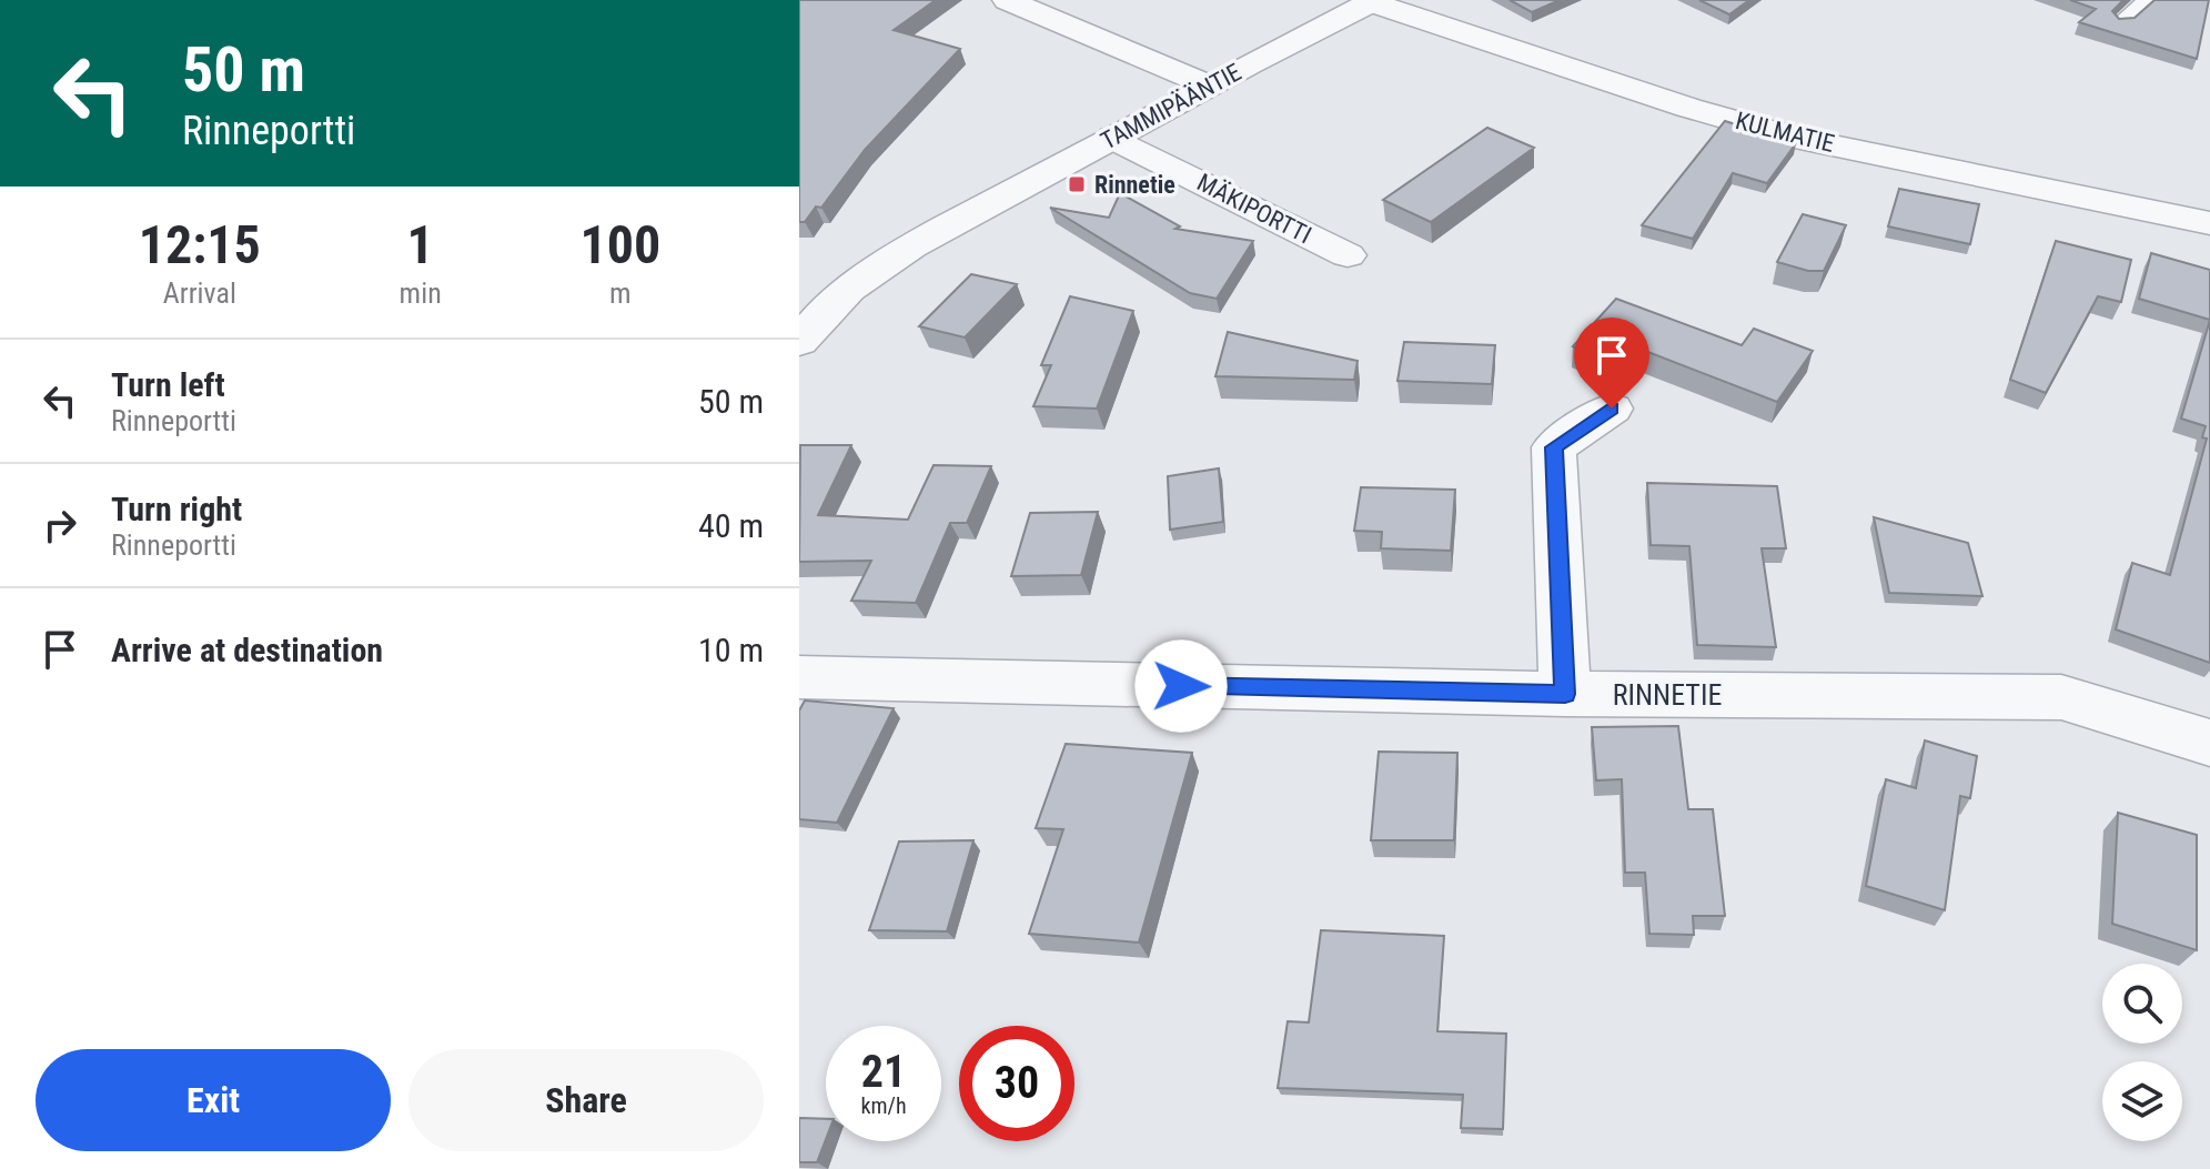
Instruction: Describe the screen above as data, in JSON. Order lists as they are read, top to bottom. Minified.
{"streets":{"street":["TAMMIPÄÄNTIE","KULMATIE","MÄKIPORTTI","RINNETIE"]},"crossings":[["TAMMIPÄÄNTIE","KULMATIE"],["TAMMIPÄÄNTIE","MÄKIPORTTI"]],"places":{"transit":["Rinnetie"]},"page":{"turn":["50 m","Rinneportti"],"eta":["12:15","Arrival","1","min","100","m"],"list":[{"name":"Turn left","note":"Rinneportti","value":"50 m"},{"name":"Turn right","note":"Rinneportti","value":"40 m"},{"name":"Arrive at destination","value":"10 m"}],"speed":"21 km/h","limit":"30","buttons":["Exit","Share"]}}
